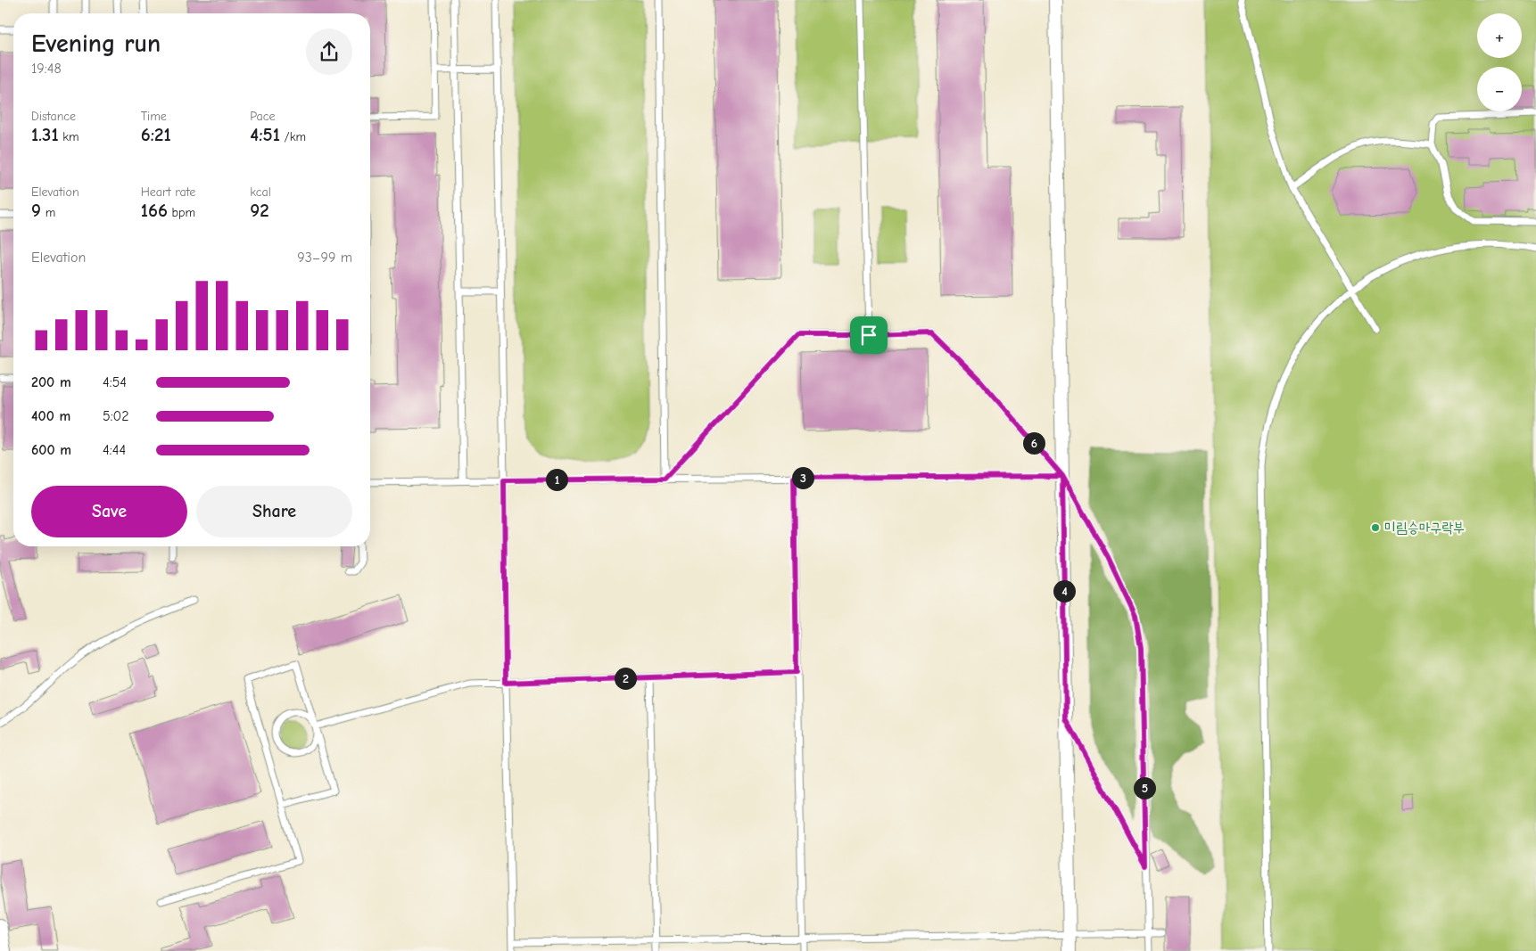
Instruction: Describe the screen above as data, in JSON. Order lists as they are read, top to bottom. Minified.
{"places":["미림승마구락부"],"page":{"map_buttons":["+","−"],"heading":["Evening run","19:48"],"stats":[["Distance","1.31 km"],["Time","6:21"],["Pace","4:51 /km"],["Elevation","9 m"],["Heart rate","166 bpm"],["kcal","92"]],"chart":["Elevation","93–99 m"],"list":[{"name":"200 m","note":"4:54"},{"name":"400 m","note":"5:02"},{"name":"600 m","note":"4:44"}],"pins":["6","3","1","4","2","5"],"buttons":["Save","Share"]}}
